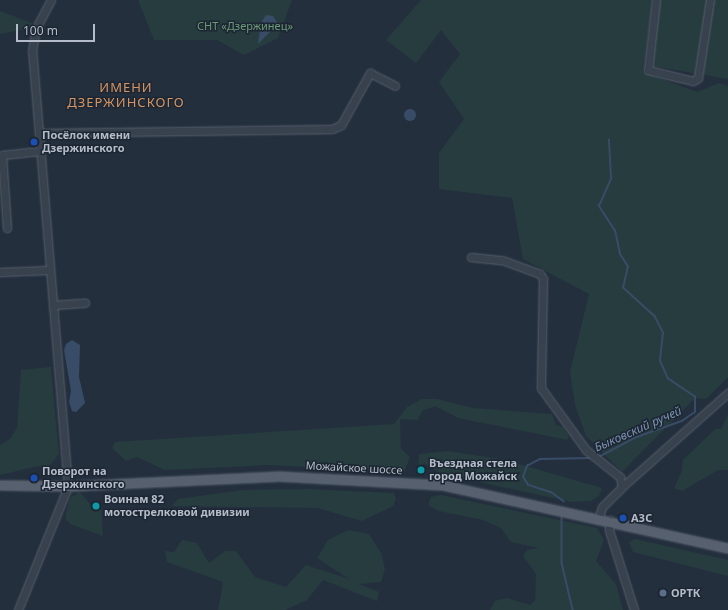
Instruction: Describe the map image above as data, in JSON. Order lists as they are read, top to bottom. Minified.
{"streets":{"main road":["Можайское шоссе"]},"districts":["ИМЕНИ ДЗЕРЖИНСКОГО"],"water":["Быковский ручей"],"parks":["СНТ «Дзержинец»"],"places":["Посёлок имени Дзержинского","Въездная стела город Можайск","Поворот на Дзержинского","Воинам 82 мотострелковой дивизии","АЗС","ОРТК"],"scale_bar":"100 m"}
